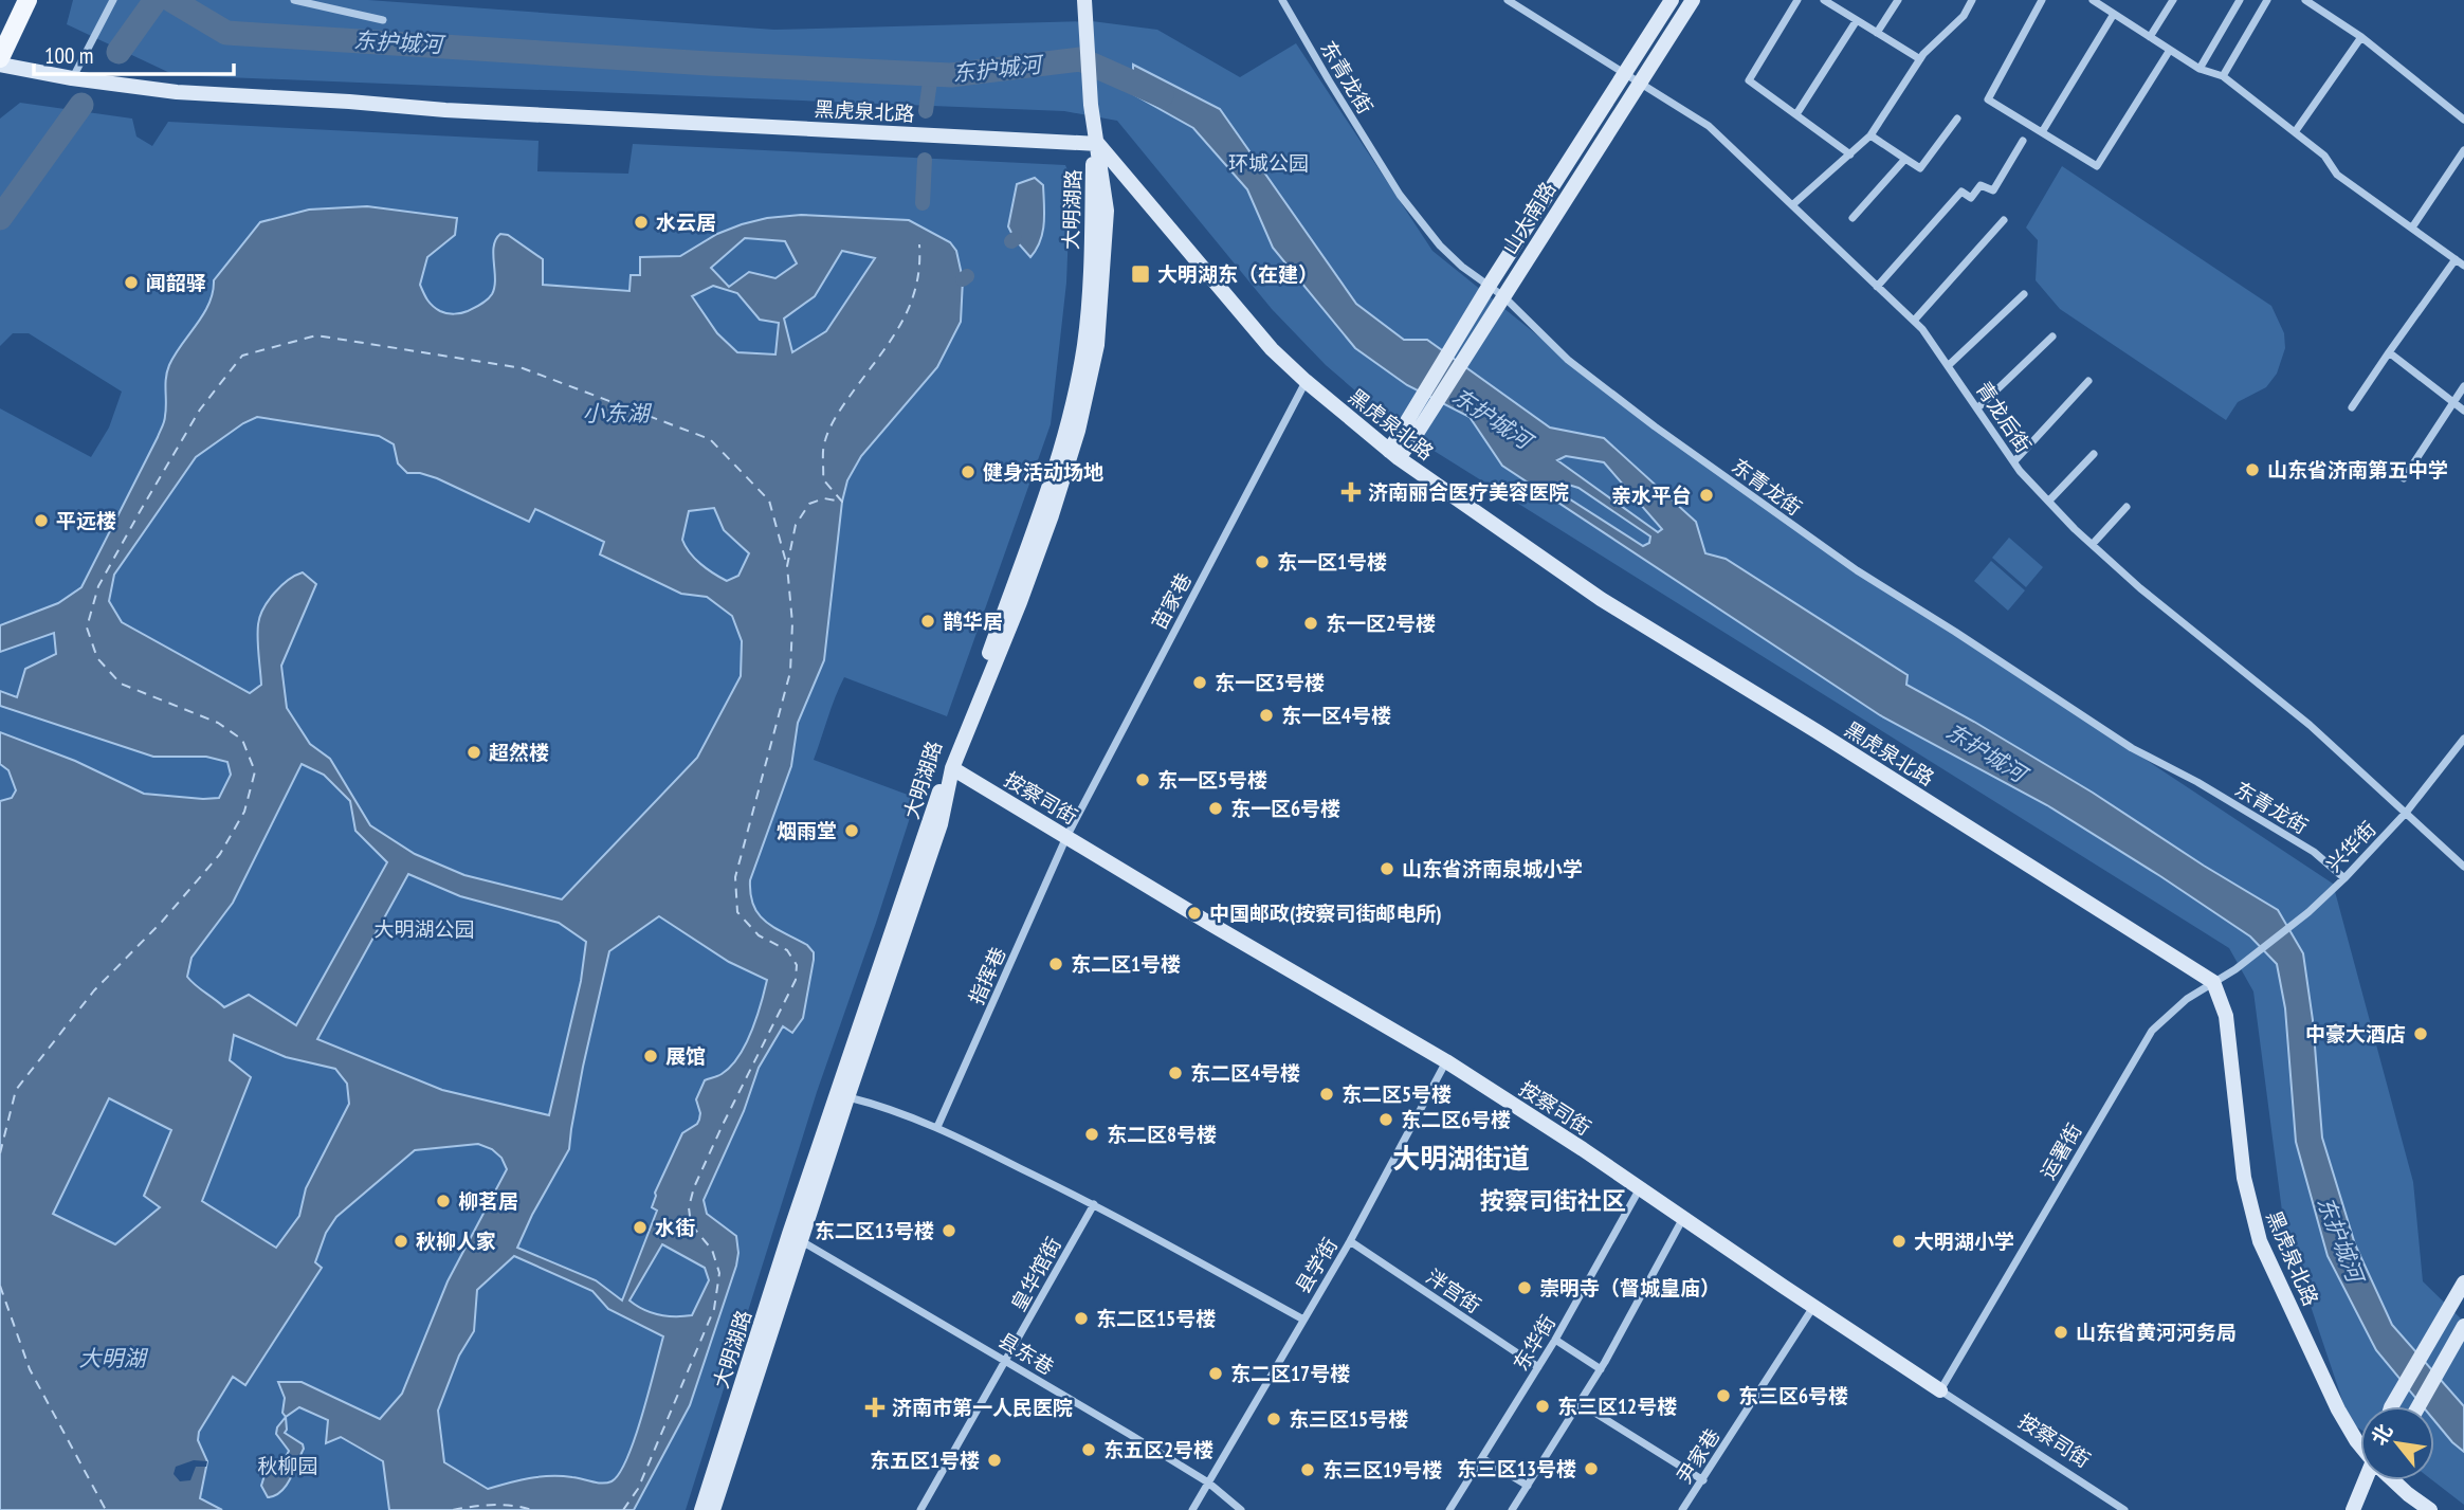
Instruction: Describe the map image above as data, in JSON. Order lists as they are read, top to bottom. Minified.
{"streets":{"main road":["黑虎泉北路","大明湖路","山大南路","按察司街"],"street":["东青龙街","青龙后街","苗家巷","兴华街","指挥巷","运署街","县学街","皇华馆街","泮宫街","东华街","县东巷","尹家巷"]},"crossings":[["东青龙街","山大南路"],["东青龙街","兴华街"],["黑虎泉北路","大明湖路"],["黑虎泉北路","山大南路"],["黑虎泉北路","苗家巷"],["黑虎泉北路","运署街"],["大明湖路","按察司街"],["大明湖路","县东巷"],["山大南路","青龙后街"],["青龙后街","兴华街"],["苗家巷","按察司街"],["苗家巷","指挥巷"],["按察司街","指挥巷"],["按察司街","运署街"],["按察司街","县学街"],["按察司街","东华街"],["按察司街","尹家巷"],["兴华街","运署街"],["县学街","泮宫街"],["县学街","县东巷"],["皇华馆街","县东巷"],["泮宫街","东华街"]],"districts":["大明湖街道","按察司街社区"],"water":["东护城河","小东湖","大明湖"],"parks":["环城公园","大明湖公园","秋柳园"],"places":{"other":["水云居","闻韶驿","山东省济南第五中学","健身活动场地","亲水平台","平远楼","东一区1号楼","鹊华居","东一区2号楼","东一区3号楼","东一区4号楼","超然楼","东一区5号楼","东一区6号楼","烟雨堂","山东省济南泉城小学","中国邮政(按察司街邮电所)","东二区1号楼","中豪大酒店","展馆","东二区4号楼","东二区5号楼","东二区6号楼","东二区8号楼","柳茗居","水街","东二区13号楼","秋柳人家","大明湖小学","崇明寺（督城皇庙）","东二区15号楼","山东省黄河河务局","东二区17号楼","东三区6号楼","东三区12号楼","东三区15号楼","东五区2号楼","东五区1号楼","东三区13号楼","东三区19号楼"],"transit":["大明湖东（在建）"],"health":["济南丽合医疗美容医院","济南市第一人民医院"]},"scale_bar":"100 m","north":"top left"}
